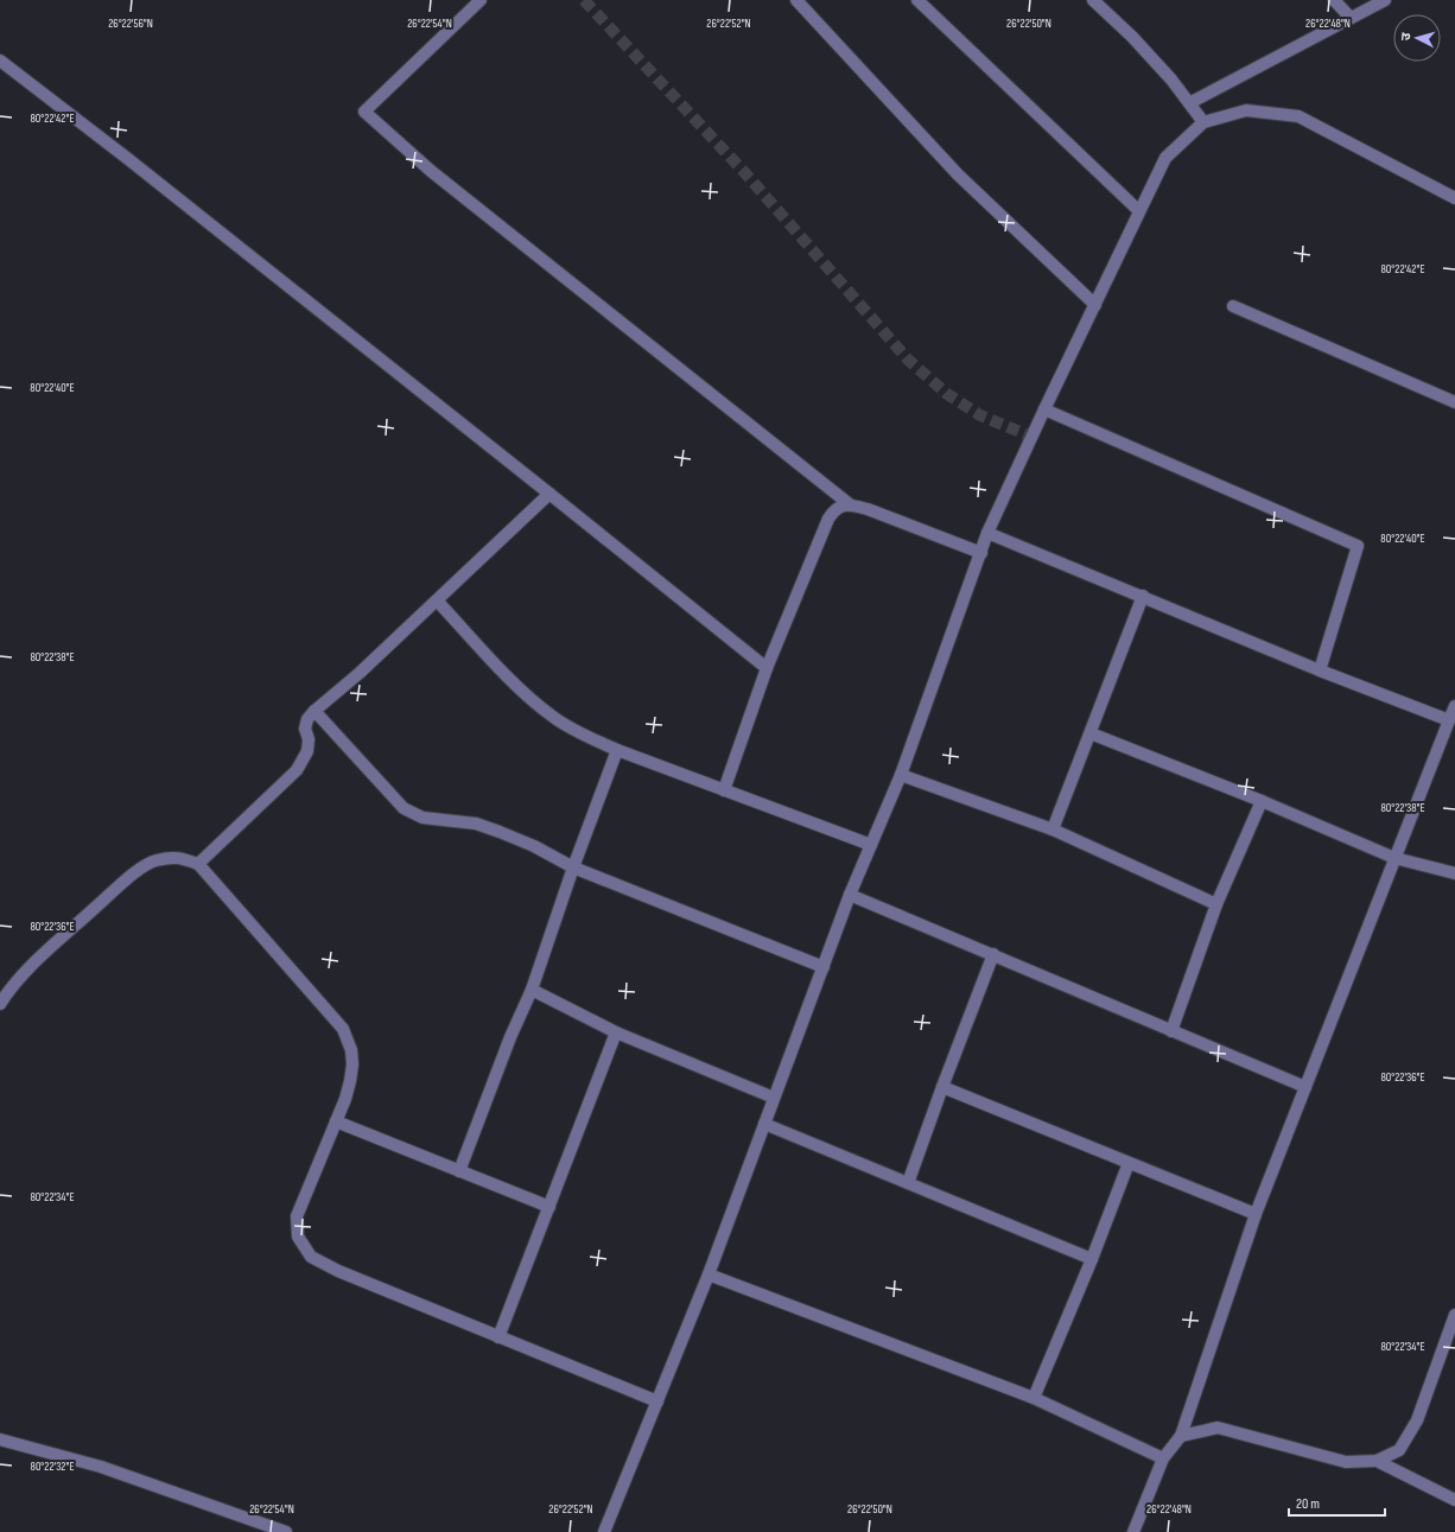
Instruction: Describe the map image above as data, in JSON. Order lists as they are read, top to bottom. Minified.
{"scale_bar":"20 m","north":"left","coordinates":["26°22'56\"N","26°22'54\"N","26°22'52\"N","26°22'50\"N","26°22'48\"N","80°22'42\"E","80°22'40\"E","80°22'38\"E","80°22'36\"E","80°22'34\"E","80°22'32\"E"]}
